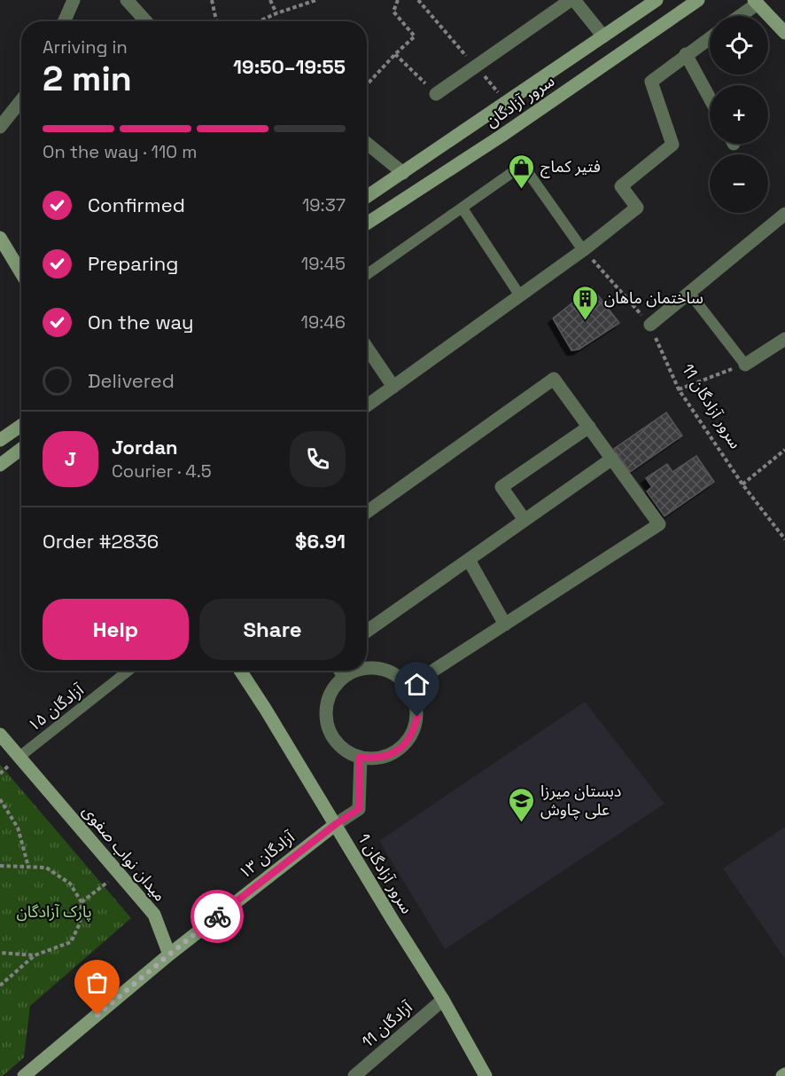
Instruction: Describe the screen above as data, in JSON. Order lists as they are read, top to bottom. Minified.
{"streets":{"main road":["سرور آزادگان","میدان نواب صفوی","آزادگان ۱۳","سرور آزادگان 1"],"street":["آزادگان 11"],"lane":["آزادگان ۱۵"],"path":["سرور آزادگان 11"]},"crossings":[["آزادگان ۱۵","میدان نواب صفوی"],["میدان نواب صفوی","آزادگان ۱۳"],["آزادگان ۱۳","سرور آزادگان 1"],["سرور آزادگان 1","آزادگان 11"]],"parks":["پارک آزادگان"],"places":{"shop":["فتیر کماج"],"building":["ساختمان ماهان"],"school or university":["دبستان میرزا علی چاوش"]},"page":{"map_buttons":["+","−"],"heading":["2 min","Arriving in","19:50–19:55"],"panel":["Jordan","Courier · 4.5","Order #2836","$6.91"],"bar":"On the way · 110 m","list":[["Confirmed","19:37"],["Preparing","19:45"],["On the way","19:46"],"Delivered"],"round":"J","buttons":["Help","Share"]}}
